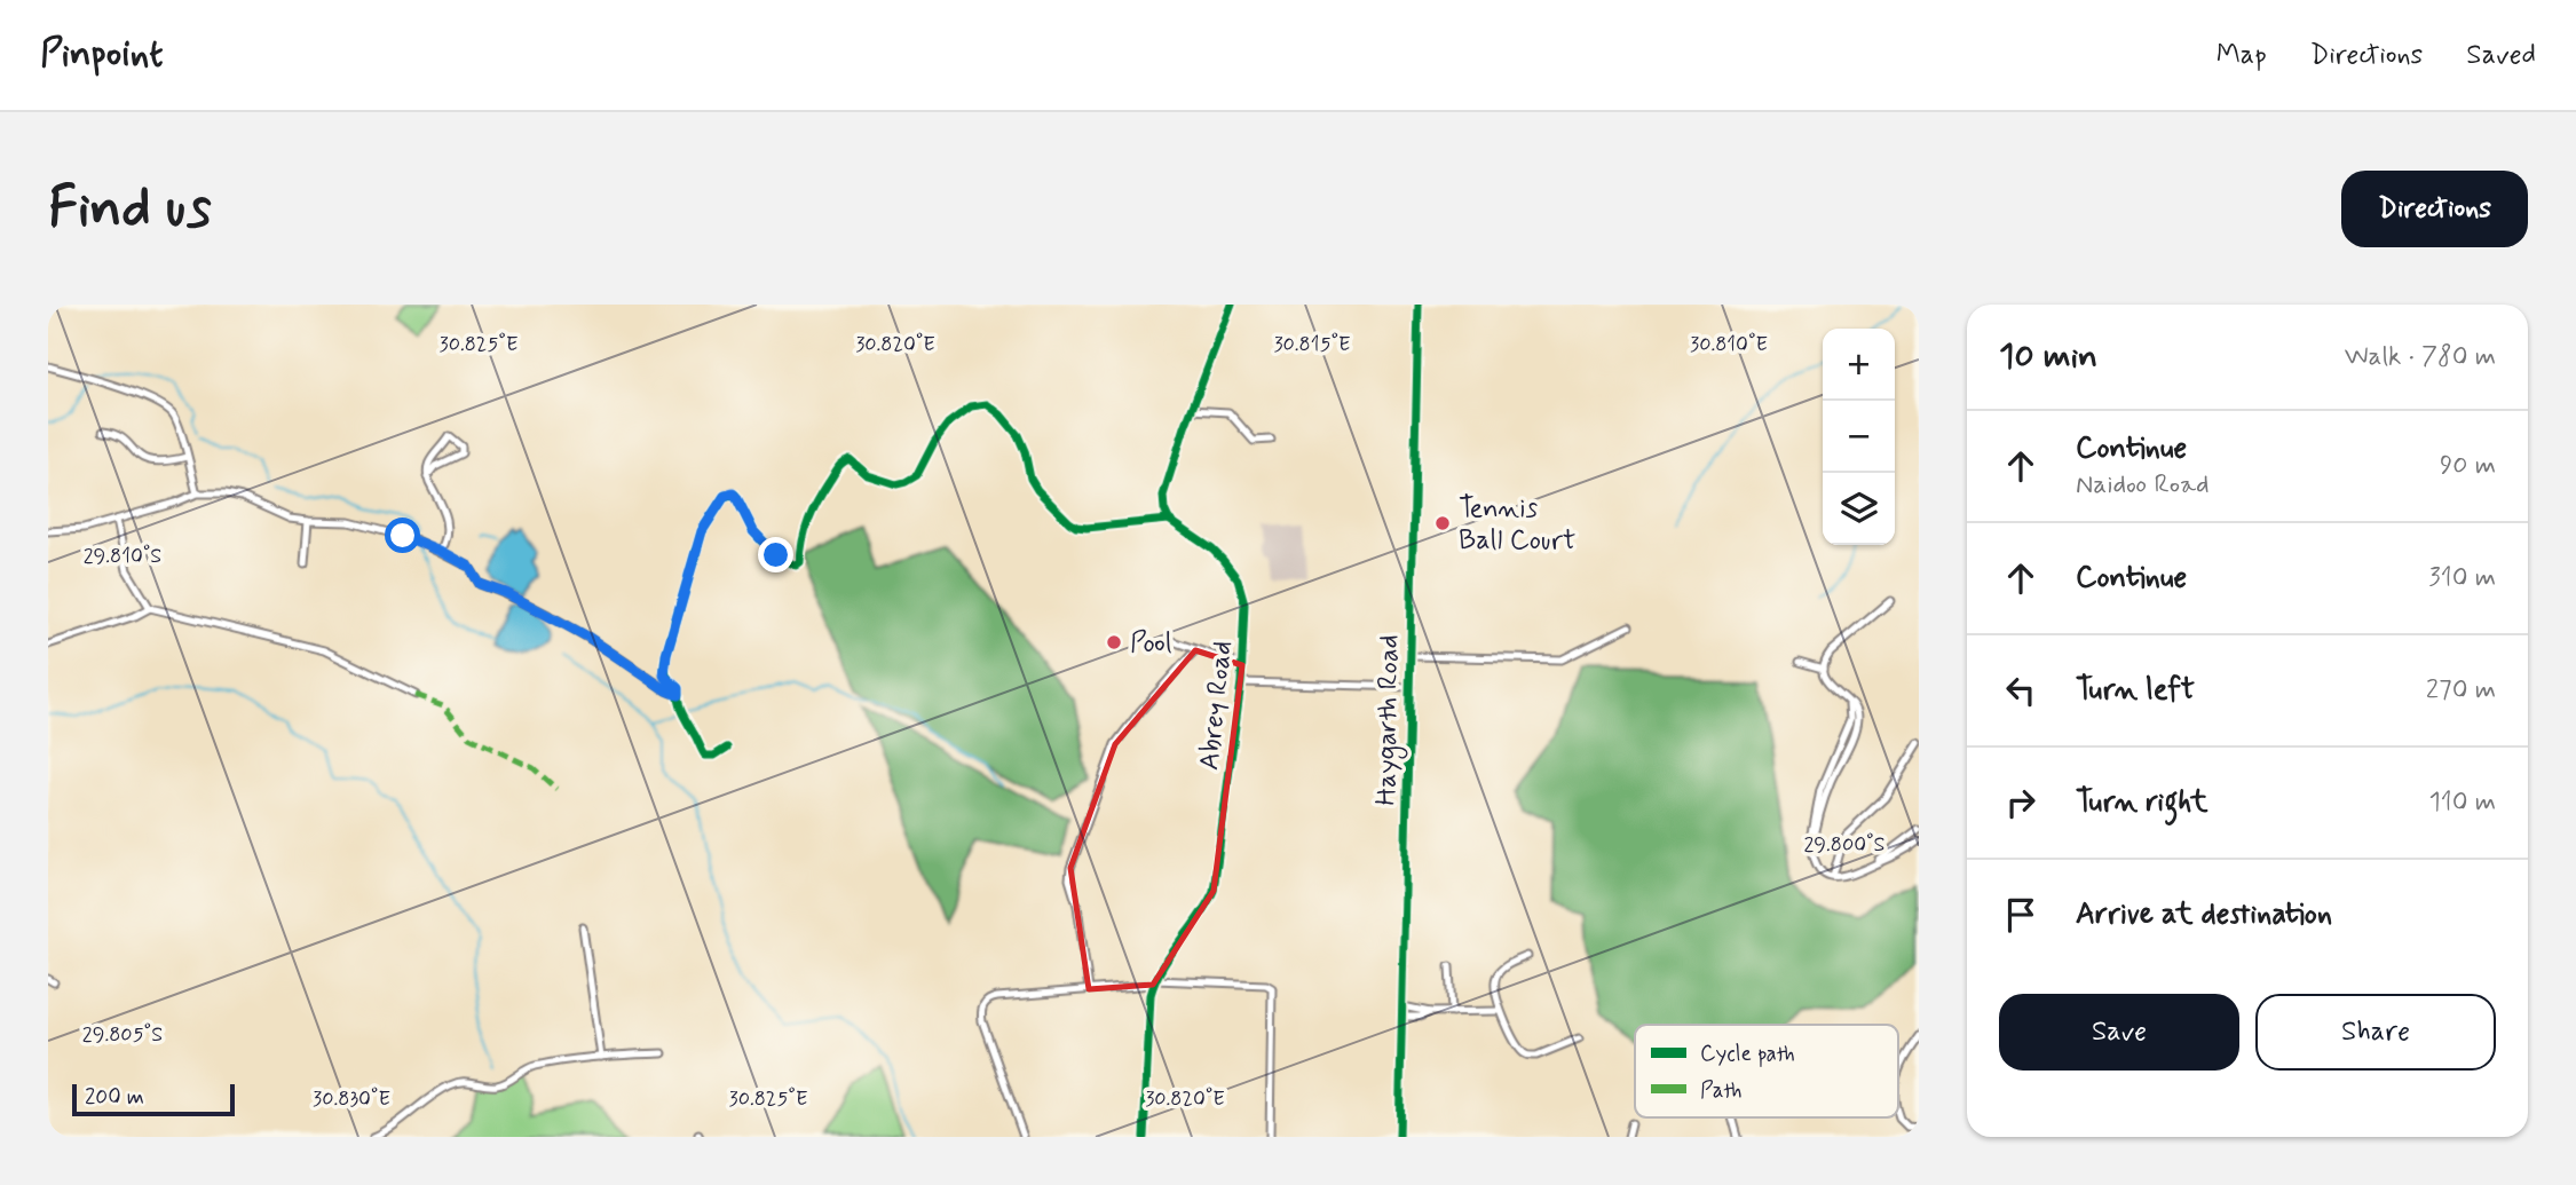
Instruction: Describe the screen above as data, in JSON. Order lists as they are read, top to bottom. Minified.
{"streets":{"street":["Abrey Road","Haygarth Road"]},"places":["Tennis Ball Court","Pool"],"legend":["Cycle path","Path"],"scale_bar":"200 m","page":{"header":"Pinpoint","nav":["Map","Directions","Saved"],"buttons":["Directions",["Save","Share"]],"title":"Find us","heading":["10 min","Walk · 780 m"],"map_buttons":["+","−"],"list":[["Continue","Naidoo Road","90 m"],["Continue","310 m"],["Turn left","270 m"],["Turn right","110 m"],"Arrive at destination"],"scale":"200 m"},"coordinates":["30.825°E","30.820°E","30.815°E","30.810°E","29.810°S","29.800°S","29.805°S","30.830°E"]}
